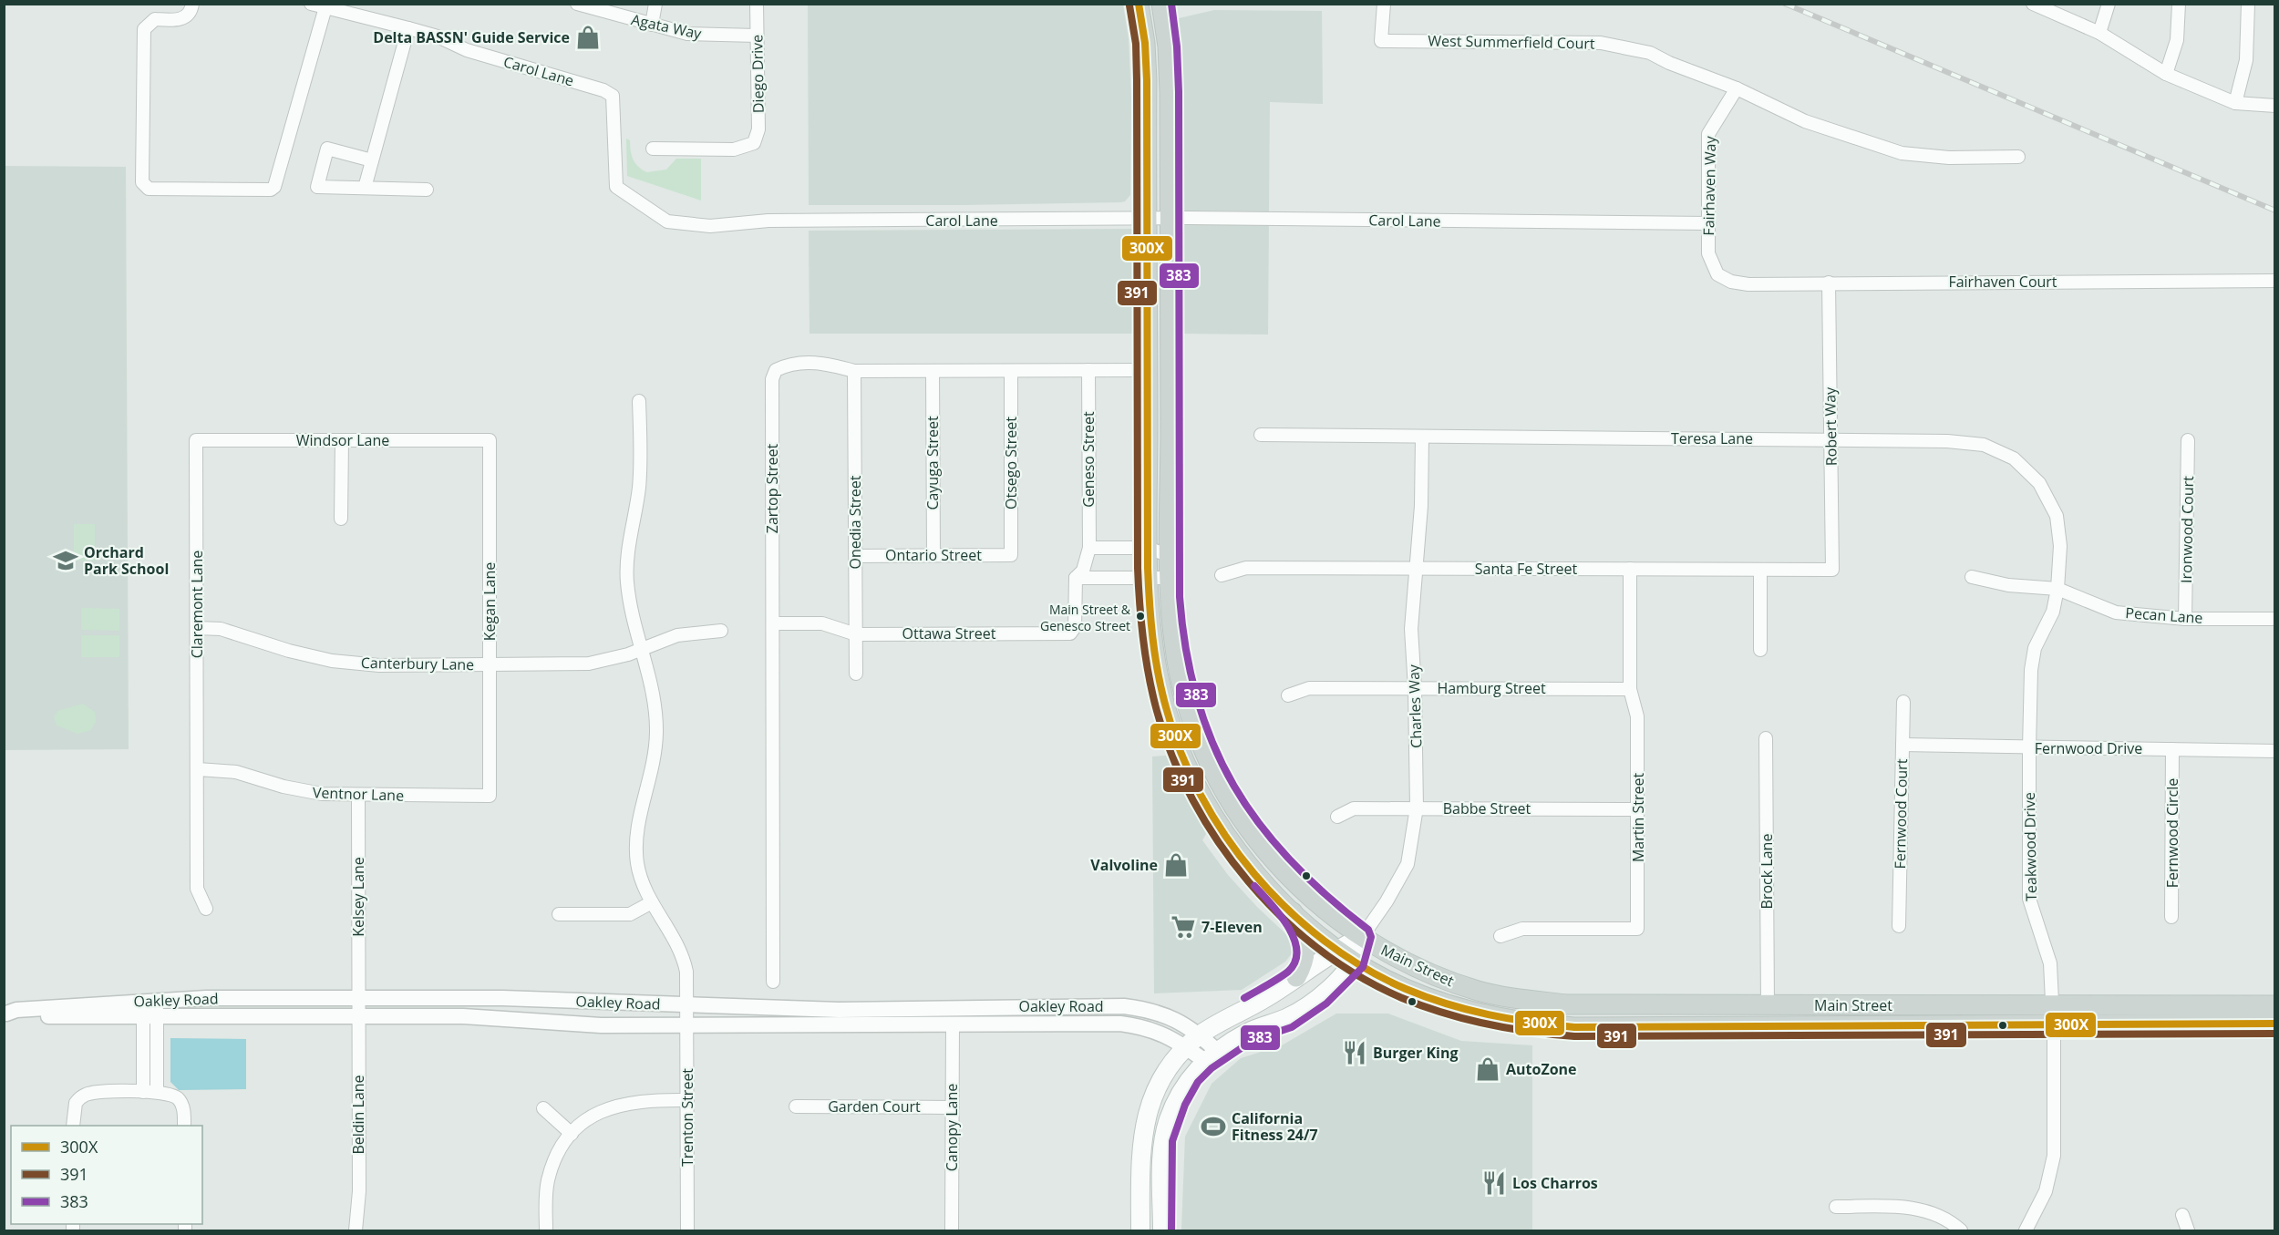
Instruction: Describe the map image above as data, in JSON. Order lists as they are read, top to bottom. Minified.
{"streets":{"main road":["Charles Way","Main Street"],"street":["Agata Way","West Summerfield Court","Carol Lane","Diego Drive","Fairhaven Way","Fairhaven Court","Robert Way","Teresa Lane","Windsor Lane","Geneso Street","Cayuga Street","Otsego Street","Zartop Street","Onedia Street","Ironwood Court","Ontario Street","Santa Fe Street","Kegan Lane","Claremont Lane","Pecan Lane","Ottawa Street","Canterbury Lane","Hamburg Street","Fernwood Drive","Ventnor Lane","Babbe Street","Fernwood Court","Martin Street","Fernwood Circle","Teakwood Drive","Brock Lane","Kelsey Lane","Oakley Road","Garden Court","Beldin Lane","Trenton Street","Canopy Lane"]},"crossings":[["Agata Way","Diego Drive"],["West Summerfield Court","Fairhaven Way"],["Carol Lane","Fairhaven Way"],["Carol Lane","Main Street"],["Fairhaven Way","Fairhaven Court"],["Fairhaven Court","Robert Way"],["Robert Way","Teresa Lane"],["Robert Way","Santa Fe Street"],["Teresa Lane","Pecan Lane"],["Teresa Lane","Charles Way"],["Teresa Lane","Teakwood Drive"],["Windsor Lane","Kegan Lane"],["Windsor Lane","Claremont Lane"],["Geneso Street","Zartop Street"],["Cayuga Street","Zartop Street"],["Cayuga Street","Ontario Street"],["Otsego Street","Zartop Street"],["Otsego Street","Ontario Street"],["Zartop Street","Onedia Street"],["Zartop Street","Ottawa Street"],["Zartop Street","Main Street"],["Onedia Street","Ontario Street"],["Onedia Street","Ottawa Street"],["Ironwood Court","Pecan Lane"],["Santa Fe Street","Charles Way"],["Santa Fe Street","Martin Street"],["Kegan Lane","Canterbury Lane"],["Kegan Lane","Ventnor Lane"],["Claremont Lane","Canterbury Lane"],["Claremont Lane","Ventnor Lane"],["Pecan Lane","Teakwood Drive"],["Canterbury Lane","Trenton Street"],["Hamburg Street","Charles Way"],["Hamburg Street","Martin Street"],["Charles Way","Babbe Street"],["Charles Way","Main Street"],["Fernwood Drive","Fernwood Court"],["Fernwood Drive","Fernwood Circle"],["Fernwood Drive","Teakwood Drive"],["Ventnor Lane","Kelsey Lane"],["Babbe Street","Martin Street"],["Teakwood Drive","Main Street"],["Brock Lane","Main Street"],["Kelsey Lane","Oakley Road"],["Kelsey Lane","Beldin Lane"],["Oakley Road","Beldin Lane"],["Oakley Road","Trenton Street"],["Oakley Road","Canopy Lane"],["Garden Court","Canopy Lane"]],"places":{"shop":["Delta BASSN' Guide Service","Valvoline","AutoZone"],"school or university":["Orchard Park School"],"other":["Main Street & Genesco Street"],"supermarket":["7-Eleven"],"restaurant":["Burger King","Los Charros"],"sports":["California Fitness 24/7"]},"lines":["transit line 300X","transit line 383","transit line 391"],"legend":["300X","391","383"]}
